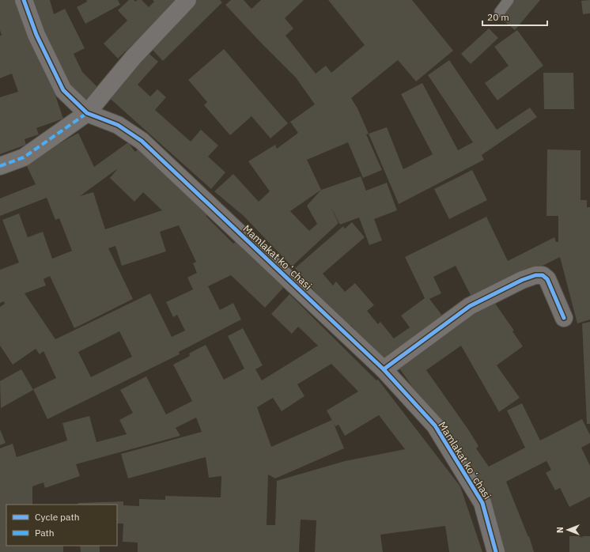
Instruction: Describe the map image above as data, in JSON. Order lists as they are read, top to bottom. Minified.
{"streets":{"street":["Mamlakat koʻchasi"]},"legend":["Cycle path","Path"],"scale_bar":"20 m","north":"left"}
